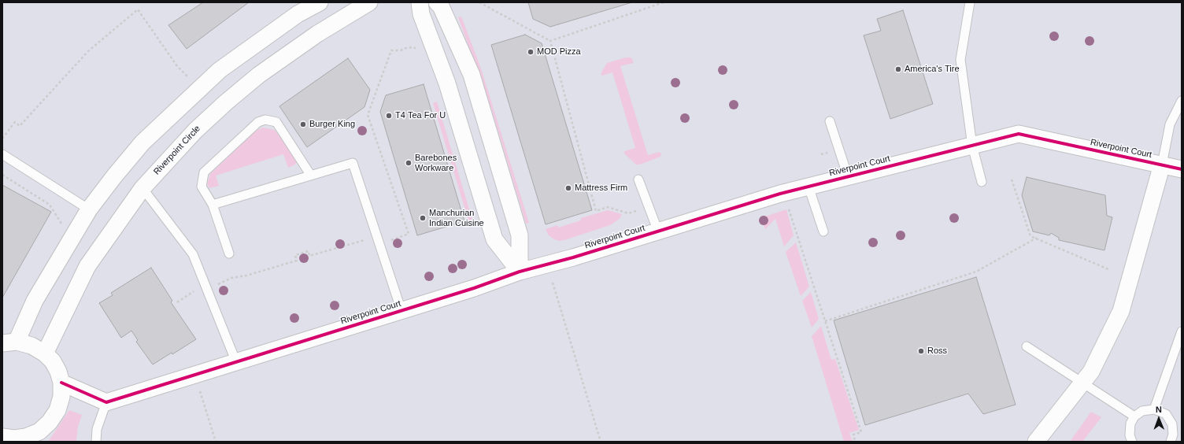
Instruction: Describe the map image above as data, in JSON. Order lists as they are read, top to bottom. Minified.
{"streets":{"street":["Riverpoint Court","Riverpoint Circle"]},"places":["MOD Pizza","America's Tire","T4 Tea For U","Burger King","Barebones Workware","Mattress Firm","Manchurian Indian Cuisine","Ross"],"north":"top"}
